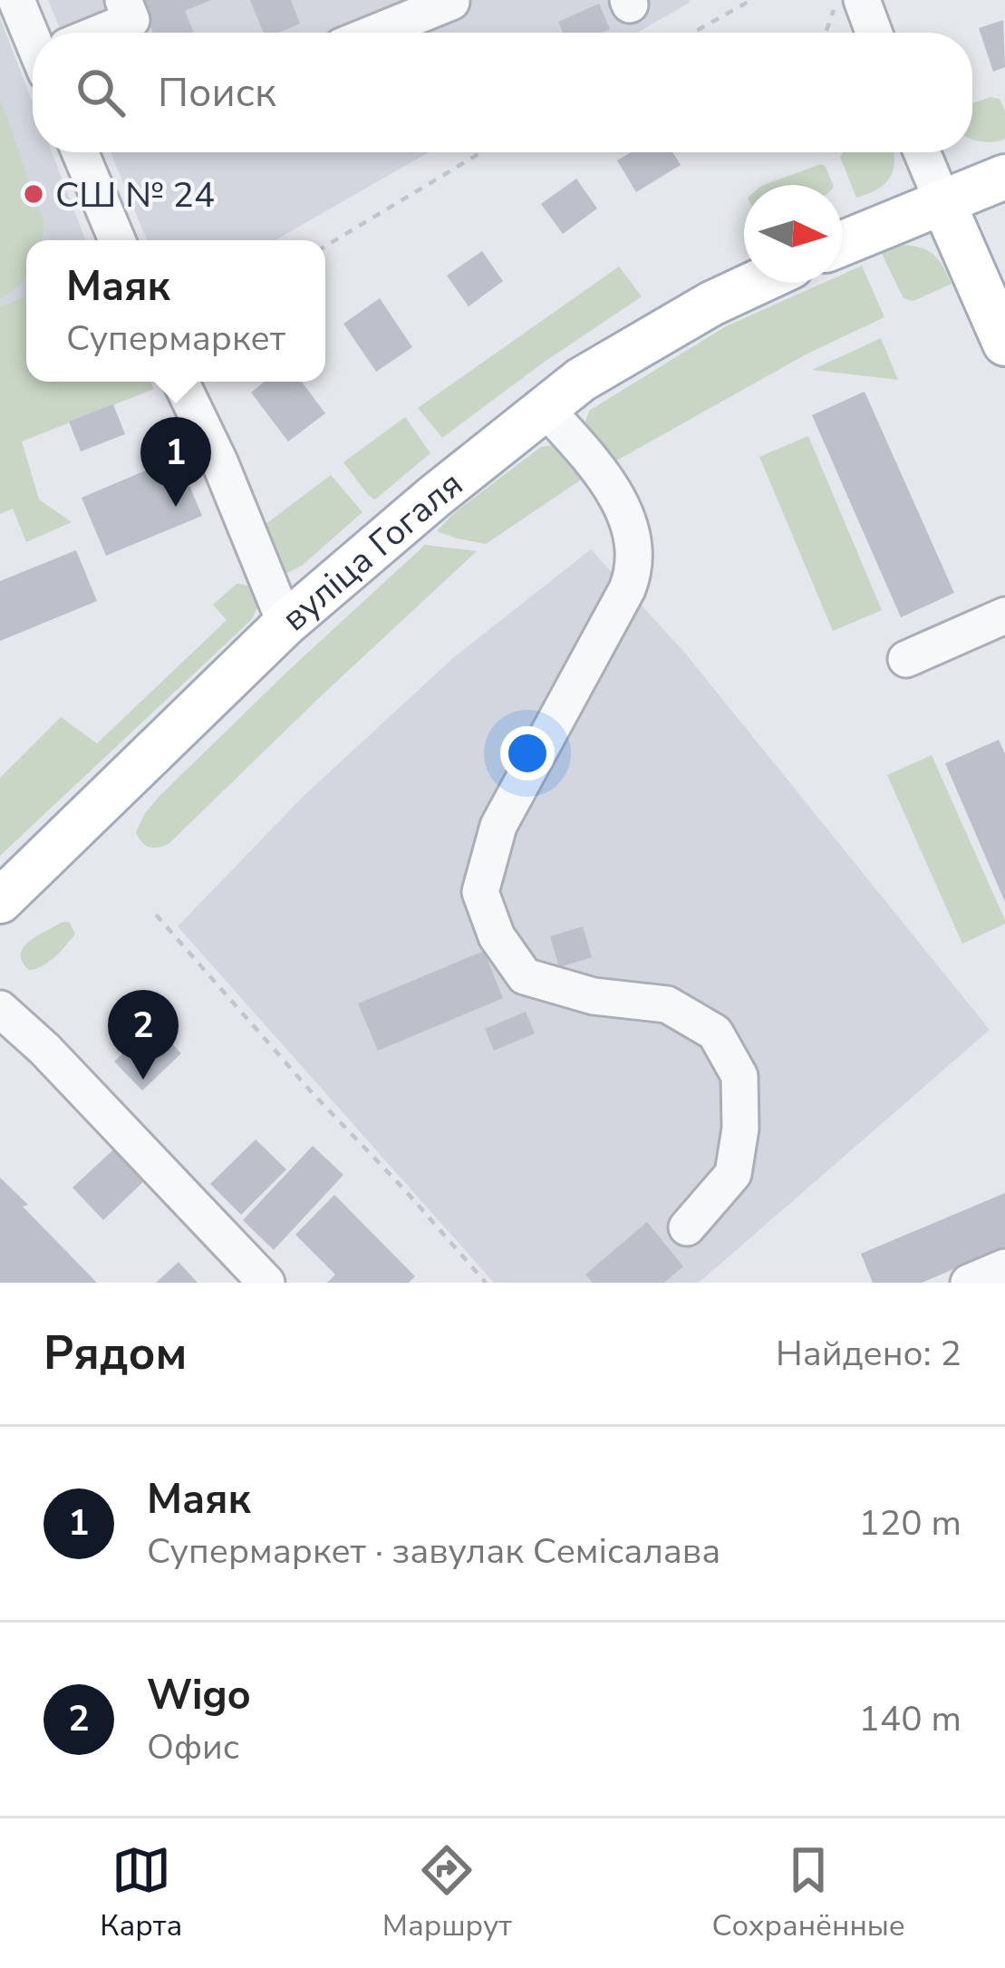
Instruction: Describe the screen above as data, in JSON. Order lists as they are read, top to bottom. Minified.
{"streets":{"main road":["вуліца Гогаля"]},"places":["СШ № 24"],"north":"right","page":{"search":"Поиск","popup":["Маяк","Супермаркет"],"pins":["1","2"],"heading":["Рядом","Найдено: 2"],"list":[{"mark":"1","name":"Маяк","note":"Супермаркет · завулак Семісалава","value":"120 m"},{"mark":"2","name":"Wigo","note":"Офис","value":"140 m"}],"nav":["Карта","Маршрут","Сохранённые"]}}
